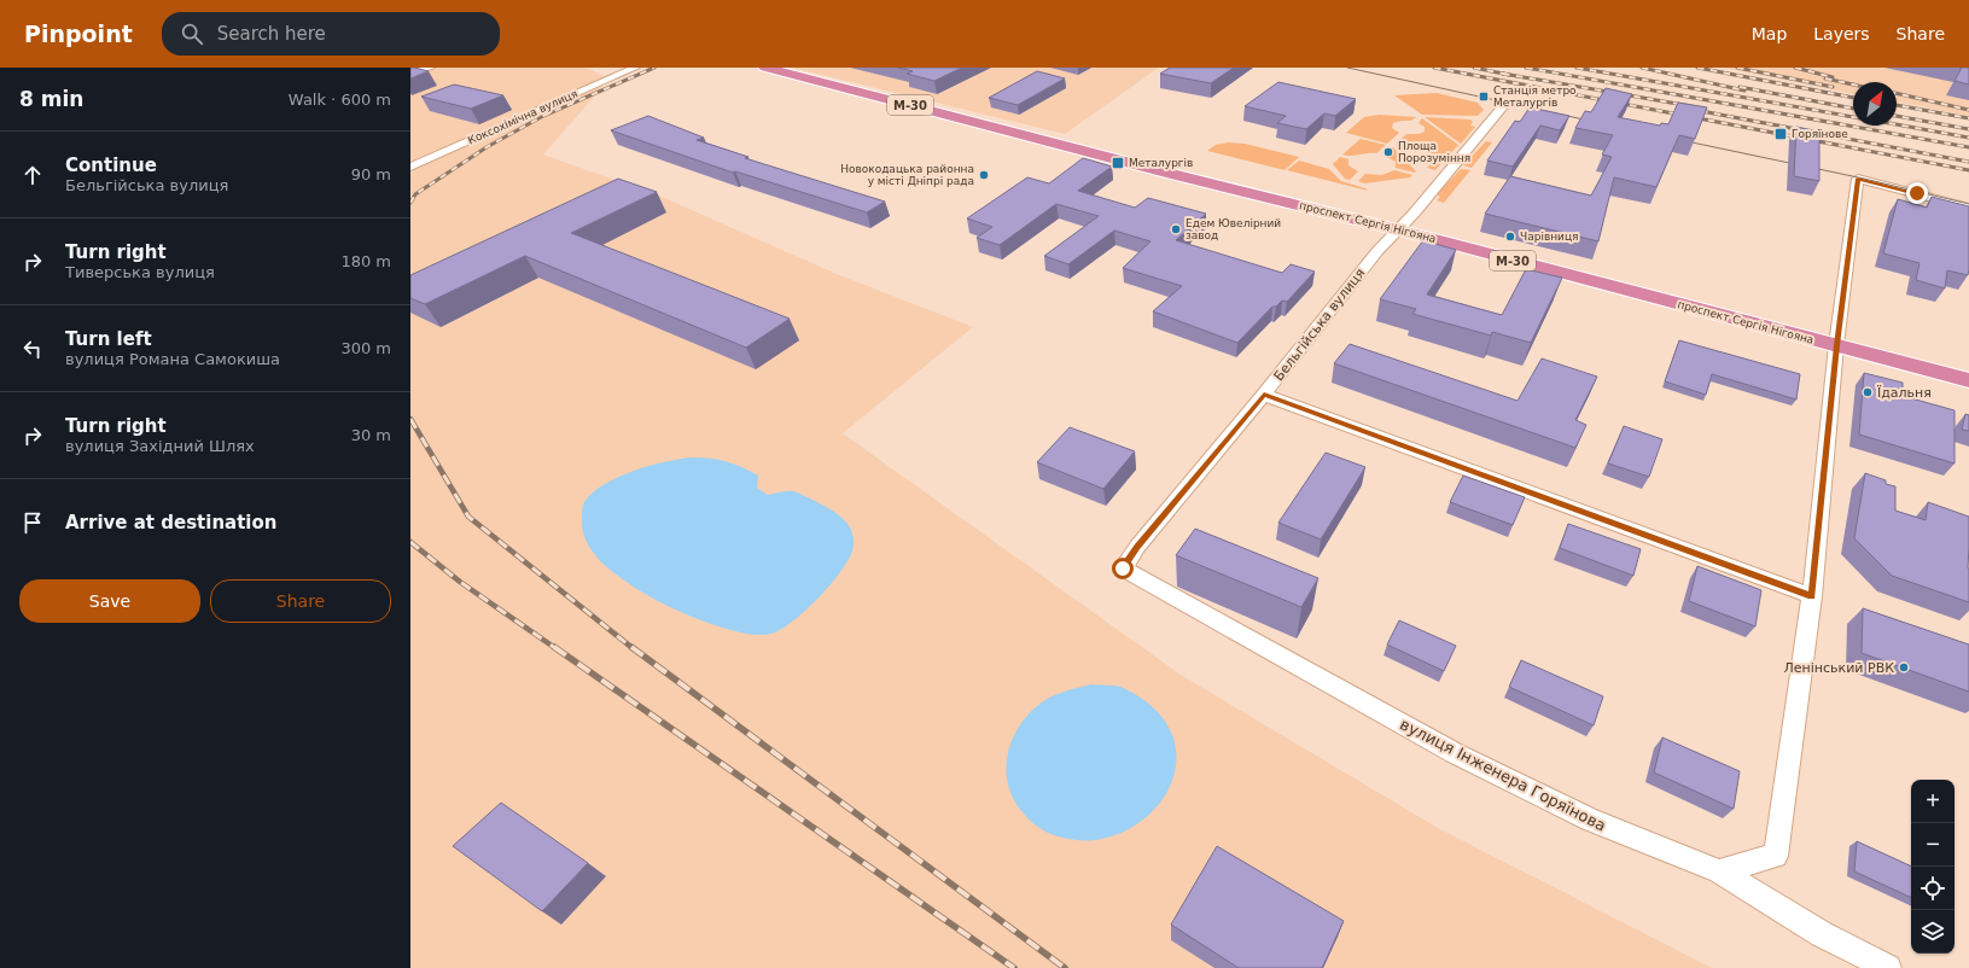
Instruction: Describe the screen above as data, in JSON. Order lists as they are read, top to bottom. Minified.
{"streets":{"highway":["М-30","проспект Сергія Нігояна"],"street":["Коксохімічна вулиця","Бельгійська вулиця","вулиця Інженера Горяїнова"]},"crossings":[["проспект Сергія Нігояна","Бельгійська вулиця"],["Бельгійська вулиця","вулиця Інженера Горяїнова"]],"places":{"transit":["Станція метро Металургів","Горяїнове","Металургів"],"other":["Площа Порозуміння","Новокодацька районна у місті Дніпрі рада","Едем Ювелірний завод","Чарівниця","Їдальня","Ленінський РВК"]},"north":"top right","page":{"header":"Pinpoint","search":"Search here","nav":["Map","Layers","Share"],"heading":["8 min","Walk · 600 m"],"list":[["Continue","Бельгійська вулиця","90 m"],["Turn right","Тиверська вулиця","180 m"],["Turn left","вулиця Романа Самокиша","300 m"],["Turn right","вулиця Західний Шлях","30 m"],"Arrive at destination"],"buttons":["Save","Share"],"map_buttons":["+","−"]}}
